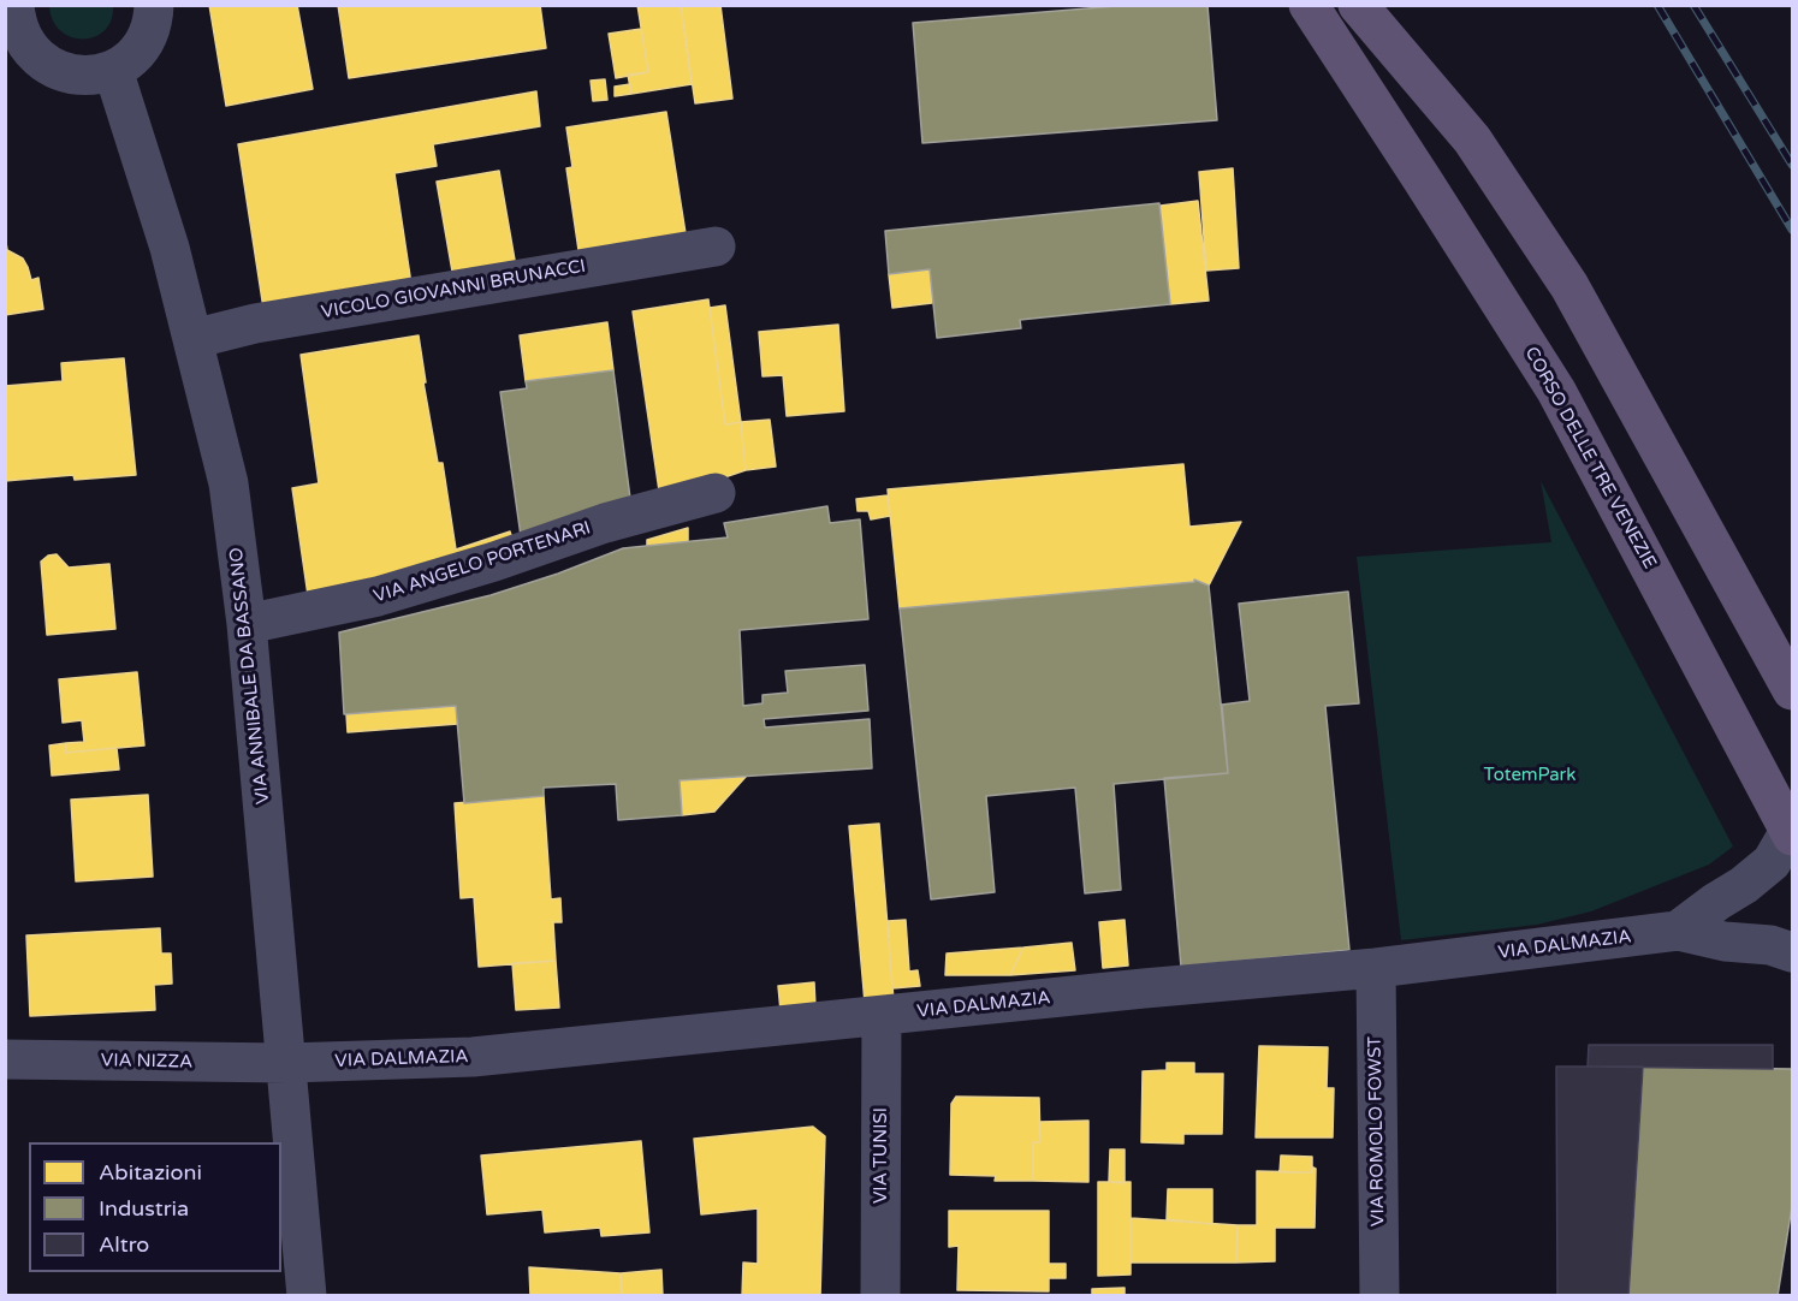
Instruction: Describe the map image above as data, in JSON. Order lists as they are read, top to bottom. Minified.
{"streets":{"main road":["CORSO DELLE TRE VENEZIE"],"street":["VICOLO GIOVANNI BRUNACCI","VIA ANGELO PORTENARI","VIA ANNIBALE DA BASSANO","VIA DALMAZIA","VIA NIZZA","VIA ROMOLO FOWST","VIA TUNISI"]},"crossings":[["VICOLO GIOVANNI BRUNACCI","VIA ANNIBALE DA BASSANO"],["CORSO DELLE TRE VENEZIE","VIA DALMAZIA"],["VIA ANGELO PORTENARI","VIA ANNIBALE DA BASSANO"],["VIA ANNIBALE DA BASSANO","VIA DALMAZIA"],["VIA ANNIBALE DA BASSANO","VIA NIZZA"],["VIA DALMAZIA","VIA NIZZA"],["VIA DALMAZIA","VIA ROMOLO FOWST"],["VIA DALMAZIA","VIA TUNISI"]],"parks":["TotemPark"],"legend":["Abitazioni","Industria","Altro"]}
